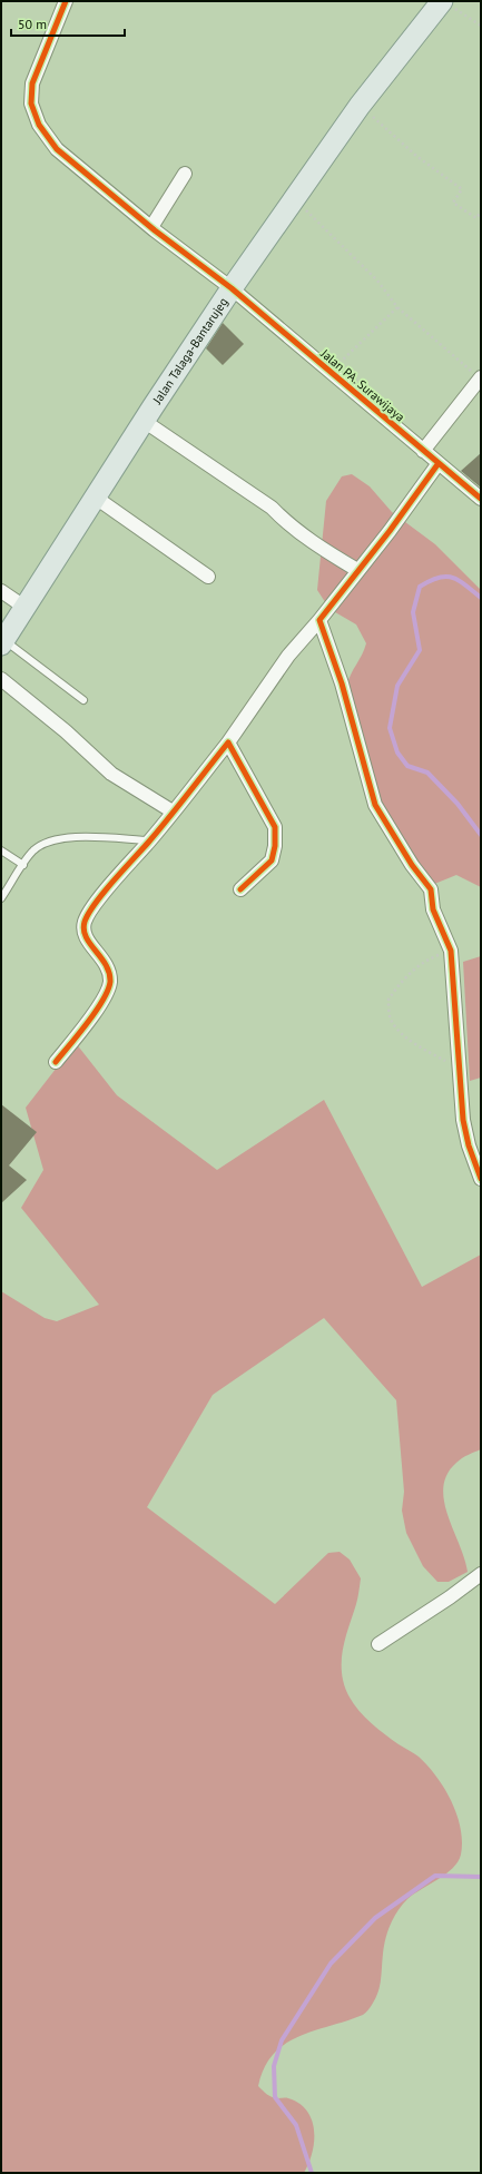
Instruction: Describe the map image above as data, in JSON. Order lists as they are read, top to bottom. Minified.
{"streets":{"main road":["Jalan Talaga-Bantarujeg"],"street":["Jalan PA. Surawijaya"]},"crossings":[["Jalan Talaga-Bantarujeg","Jalan PA. Surawijaya"]],"scale_bar":"50 m"}
